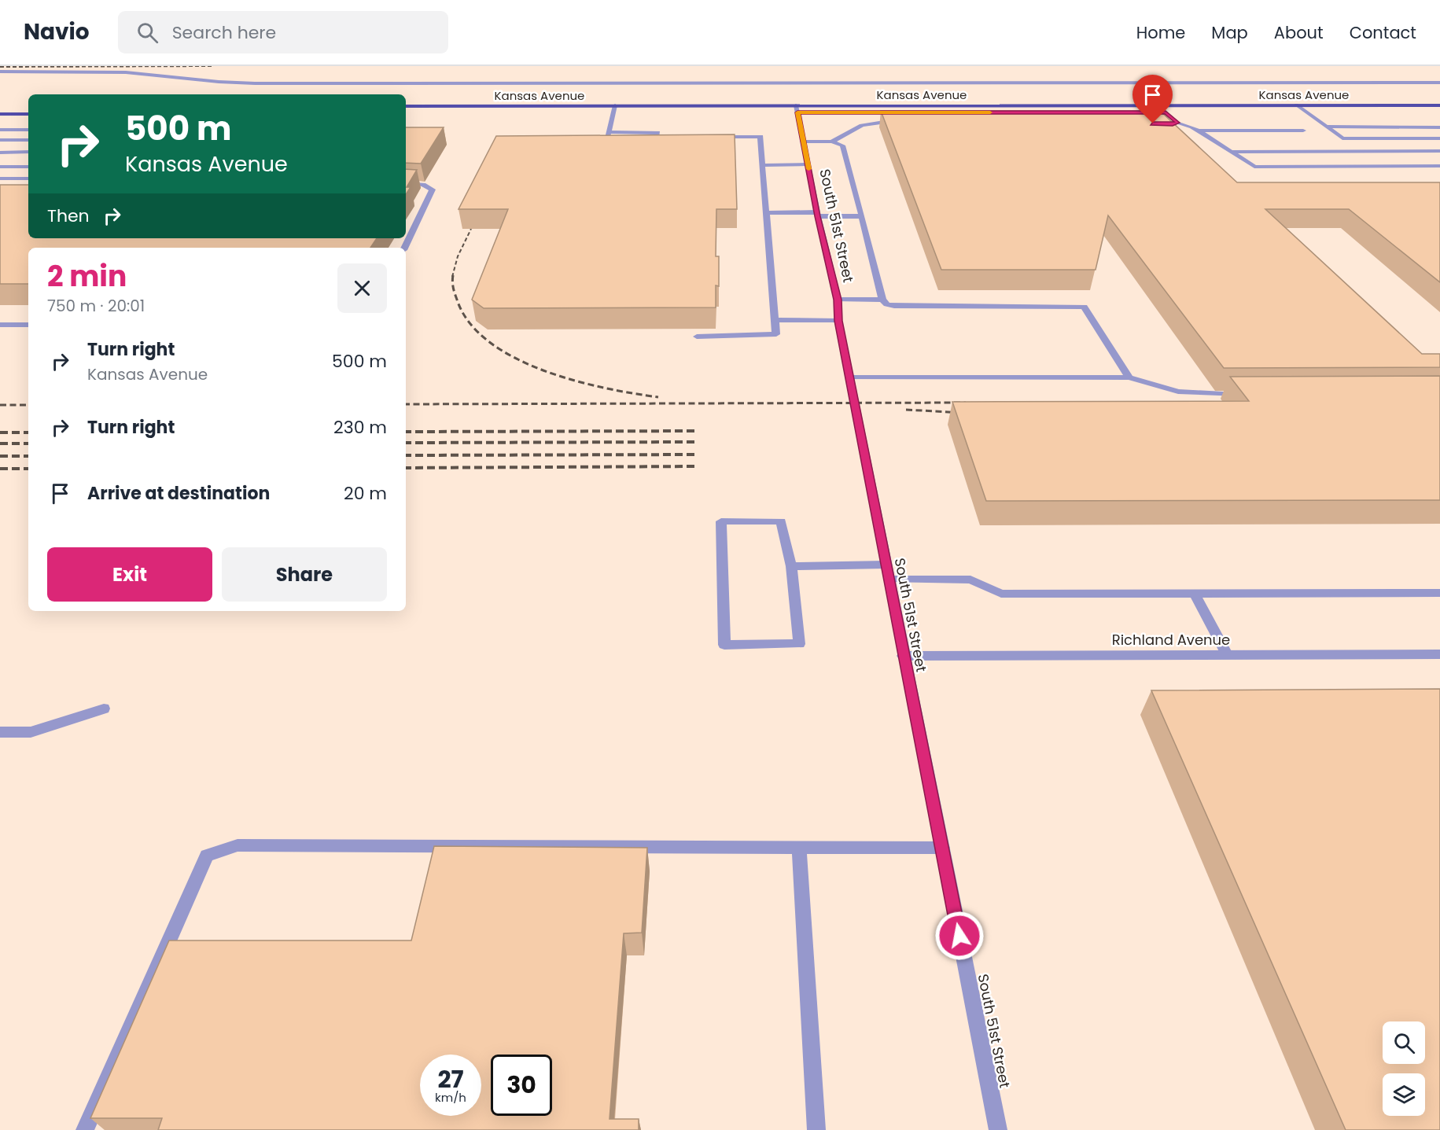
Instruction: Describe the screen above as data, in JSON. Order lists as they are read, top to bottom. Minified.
{"streets":{"main road":["Kansas Avenue"],"street":["South 51st Street","Richland Avenue"]},"crossings":[["Kansas Avenue","South 51st Street"],["South 51st Street","Richland Avenue"]],"page":{"header":"Navio","search":"Search here","nav":["Home","Map","About","Contact"],"turn":["500 m","Kansas Avenue"],"then":"Then","heading":["2 min","750 m · 20:01"],"list":[{"name":"Turn right","note":"Kansas Avenue","value":"500 m"},{"name":"Turn right","value":"230 m"},{"name":"Arrive at destination","value":"20 m"}],"buttons":["Exit","Share"],"speed":"27 km/h","limit":"30"}}
